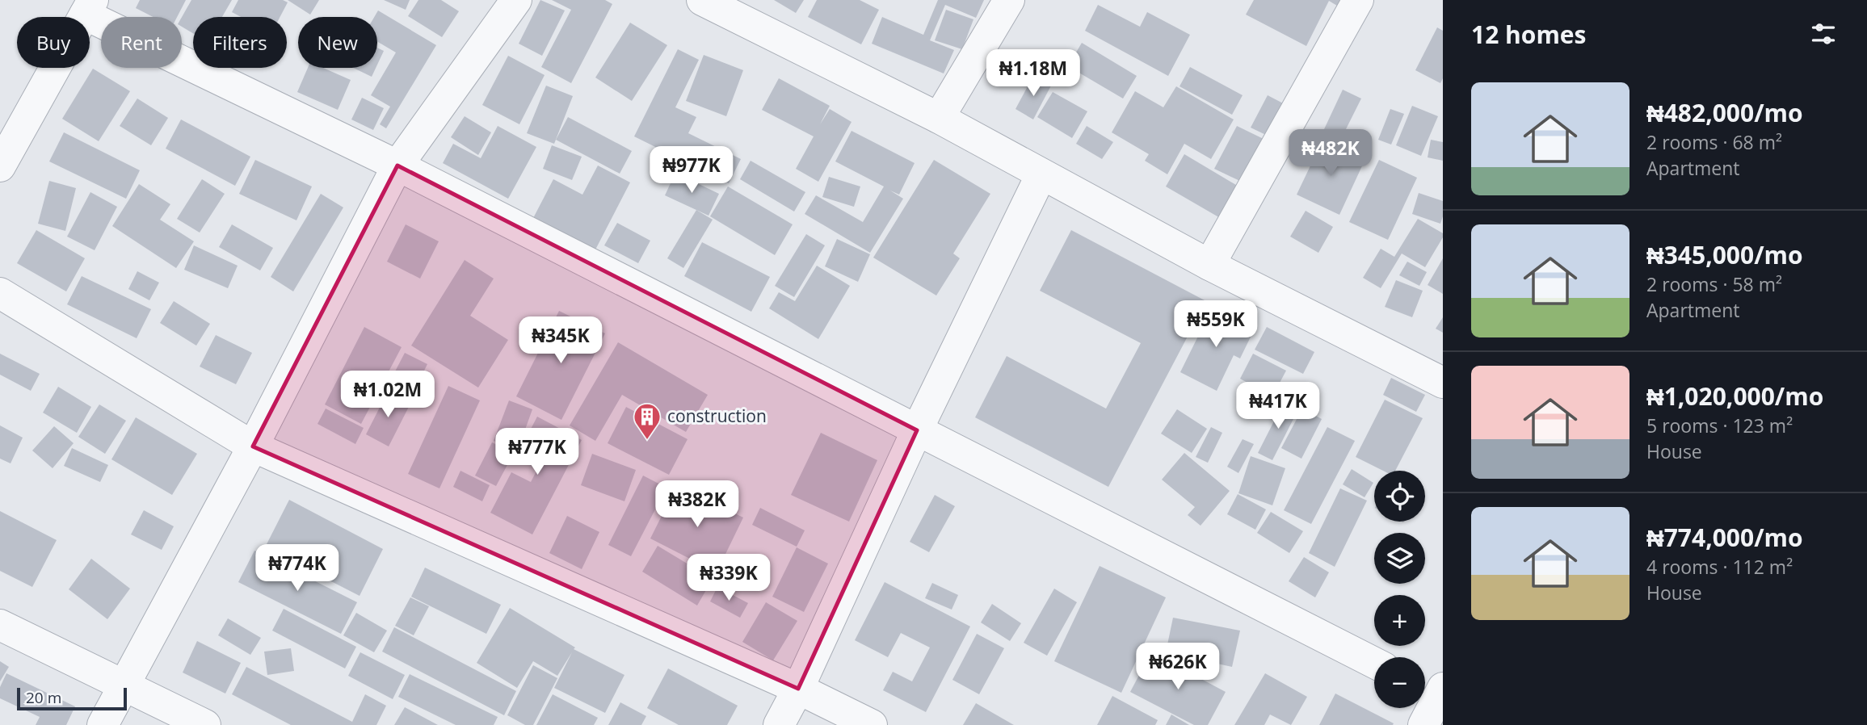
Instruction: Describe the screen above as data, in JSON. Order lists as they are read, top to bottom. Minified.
{"places":{"building":["construction"]},"scale_bar":"20 m","page":{"heading":"12 homes","chip":["Buy","Rent","Filters","New"],"price":["₦1.18M","₦482K","₦977K","₦559K","₦345K","₦1.02M","₦417K","₦777K","₦382K","₦774K","₦339K","₦626K"],"list":[{"name":"₦482,000/mo","note":"2 rooms · 68 m² · Apartment"},{"name":"₦345,000/mo","note":"2 rooms · 58 m² · Apartment"},{"name":"₦1,020,000/mo","note":"5 rooms · 123 m² · House"},{"name":"₦774,000/mo","note":"4 rooms · 112 m² · House"}],"map_buttons":["+","−"],"scale":"20 m"}}
